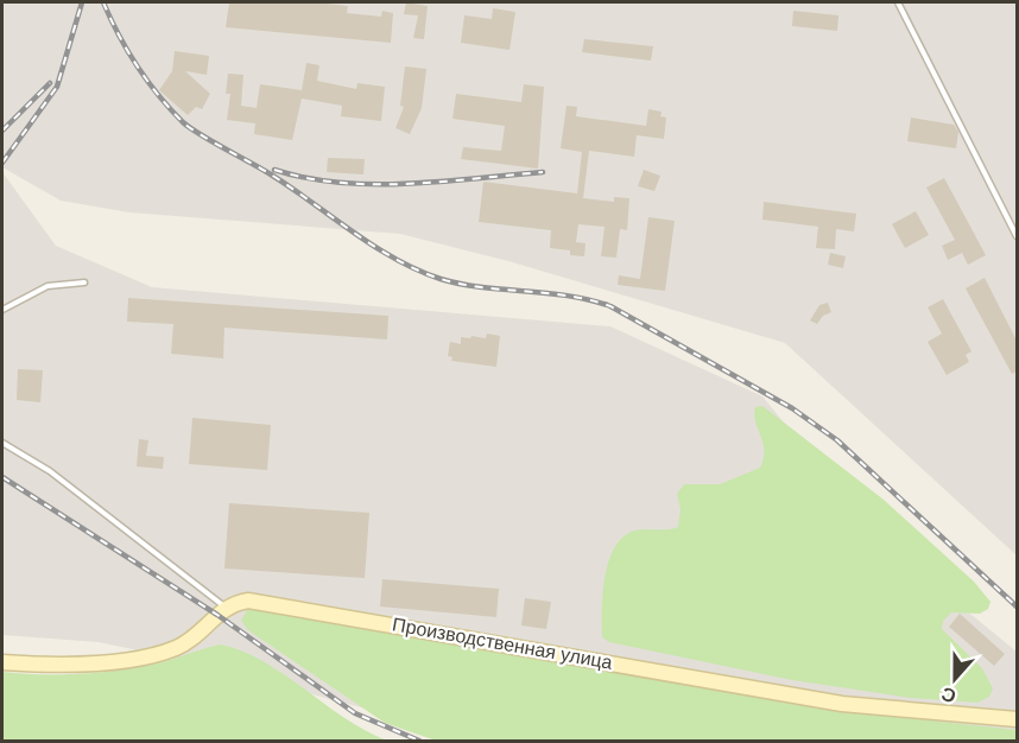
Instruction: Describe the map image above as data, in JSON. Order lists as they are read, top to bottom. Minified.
{"streets":{"street":["Производственная улица"]},"north":"bottom"}
